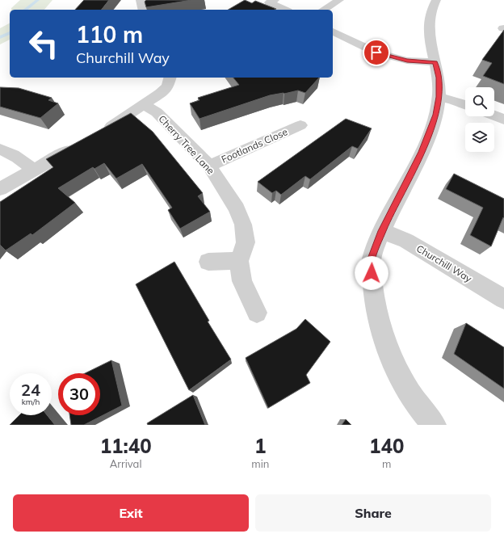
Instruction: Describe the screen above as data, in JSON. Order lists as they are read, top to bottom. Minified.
{"streets":{"street":["Cherry Tree Lane","Footlands Close","Churchill Way"]},"crossings":[["Cherry Tree Lane","Footlands Close"]],"page":{"turn":["110 m","Churchill Way"],"speed":"24 km/h","limit":"30","eta":["11:40","Arrival","1","min","140","m"],"buttons":["Exit","Share"]}}
